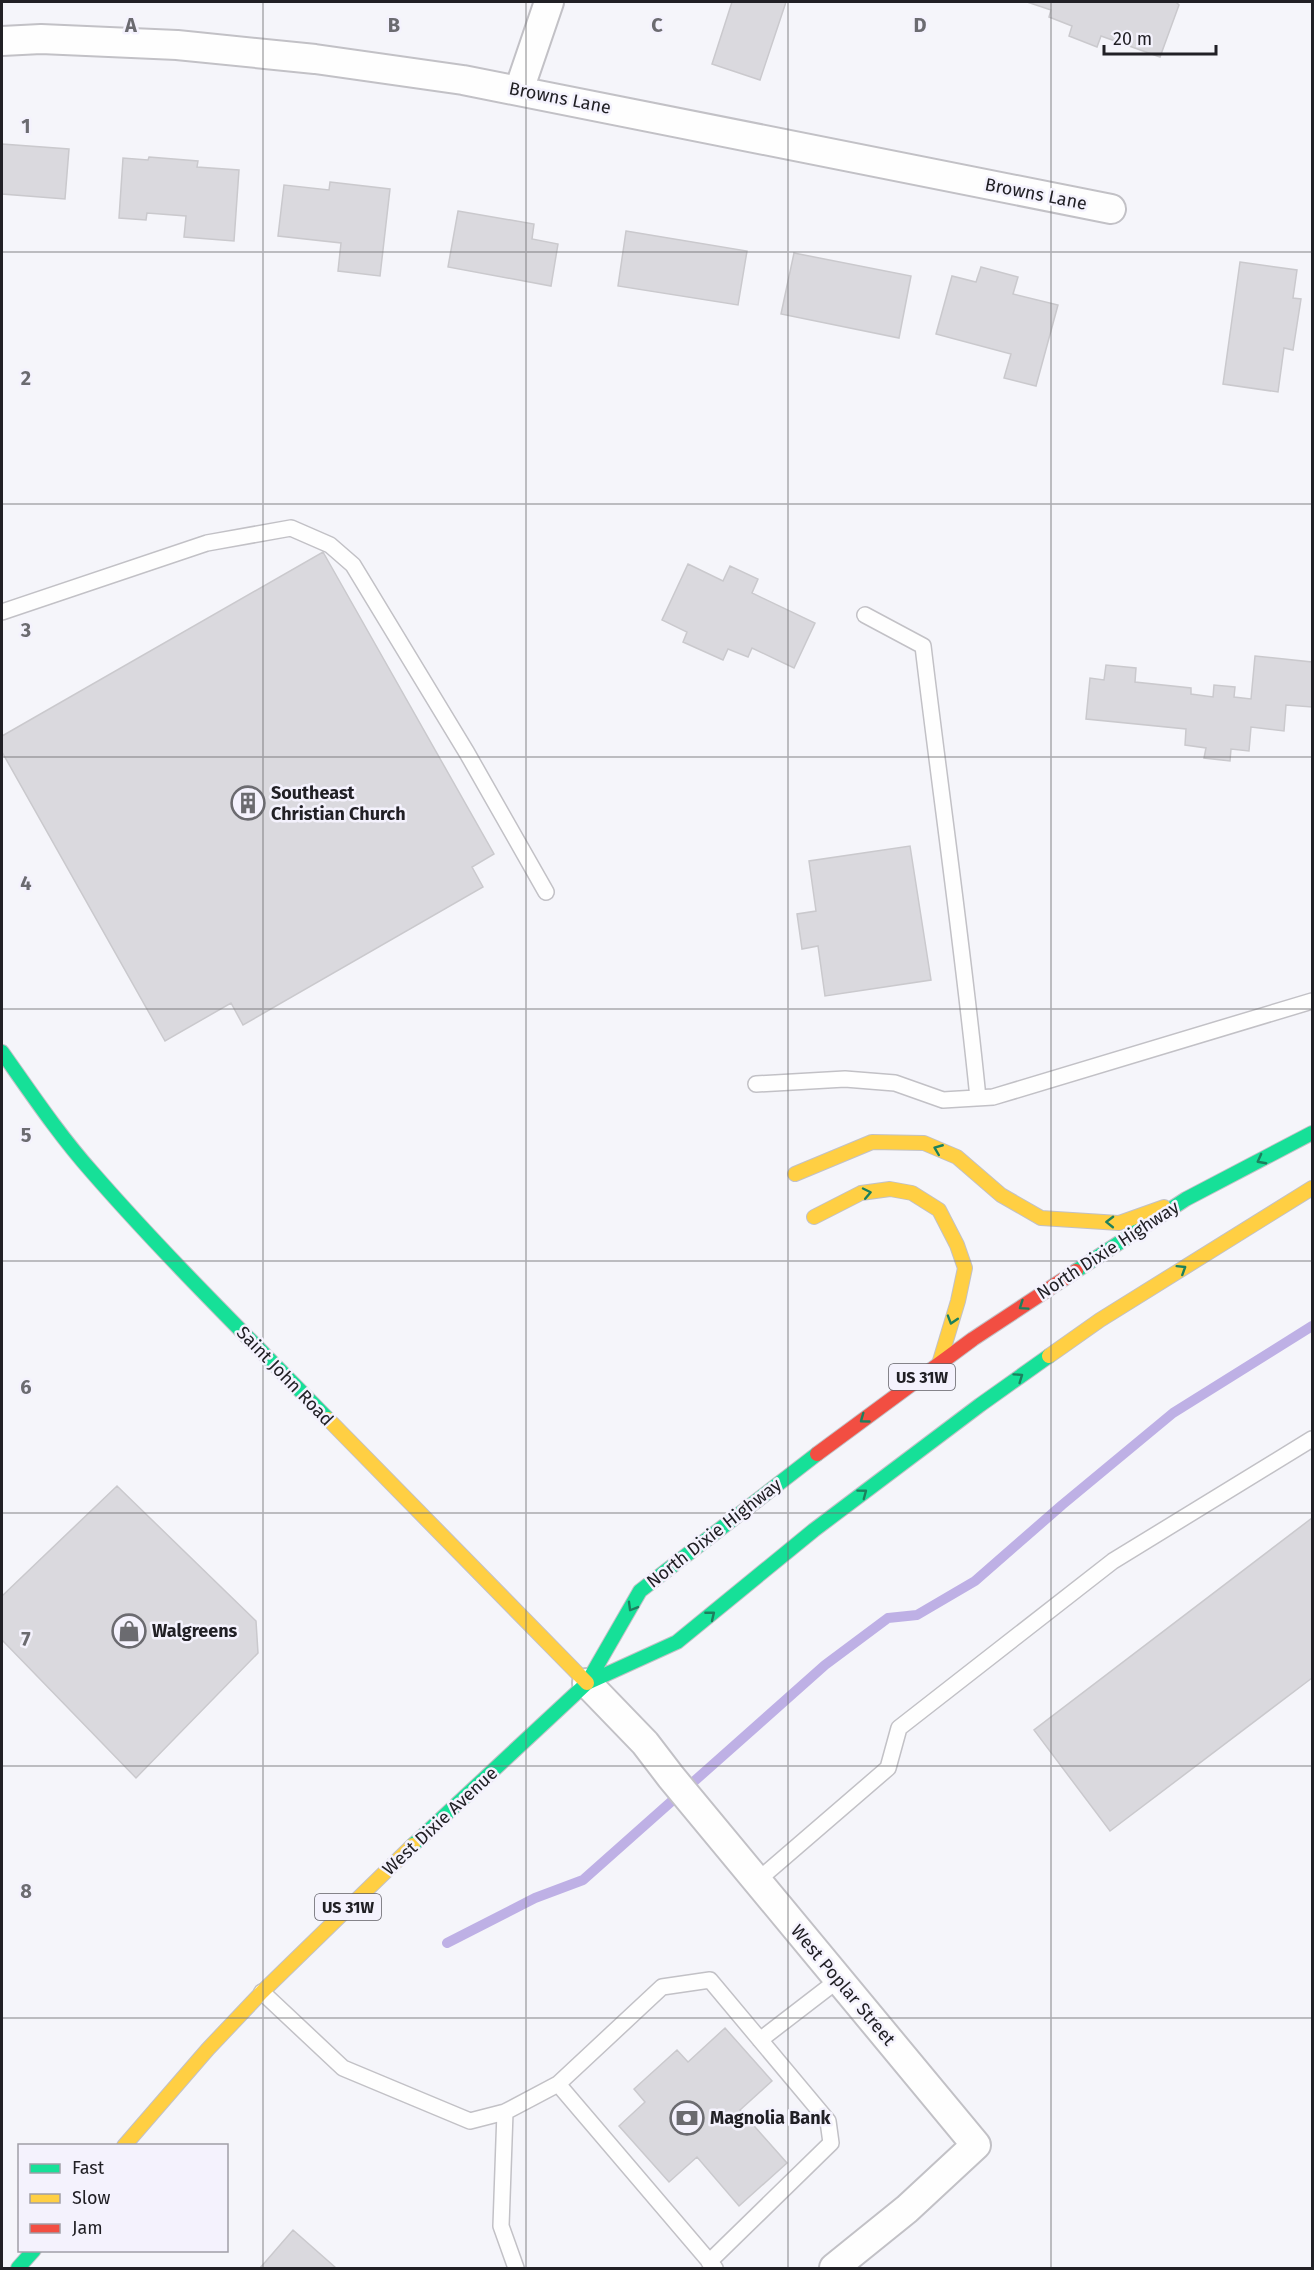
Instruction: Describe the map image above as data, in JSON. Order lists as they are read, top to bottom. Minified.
{"streets":{"main road":["North Dixie Highway","Saint John Road","US 31W","West Dixie Avenue"],"street":["Browns Lane","West Poplar Street"]},"crossings":[["North Dixie Highway","Saint John Road"],["North Dixie Highway","US 31W"],["North Dixie Highway","West Dixie Avenue"],["North Dixie Highway","West Poplar Street"],["Saint John Road","US 31W"],["Saint John Road","West Dixie Avenue"],["Saint John Road","West Poplar Street"],["US 31W","West Dixie Avenue"],["US 31W","West Poplar Street"],["West Dixie Avenue","West Poplar Street"]],"places":{"building":["Southeast Christian Church"],"shop":["Walgreens"],"bank":["Magnolia Bank"]},"legend":["Fast","Slow","Jam"],"scale_bar":"20 m","grid":{"columns":["A","B","C","D"],"rows":["1","2","3","4","5","6","7","8"]}}
